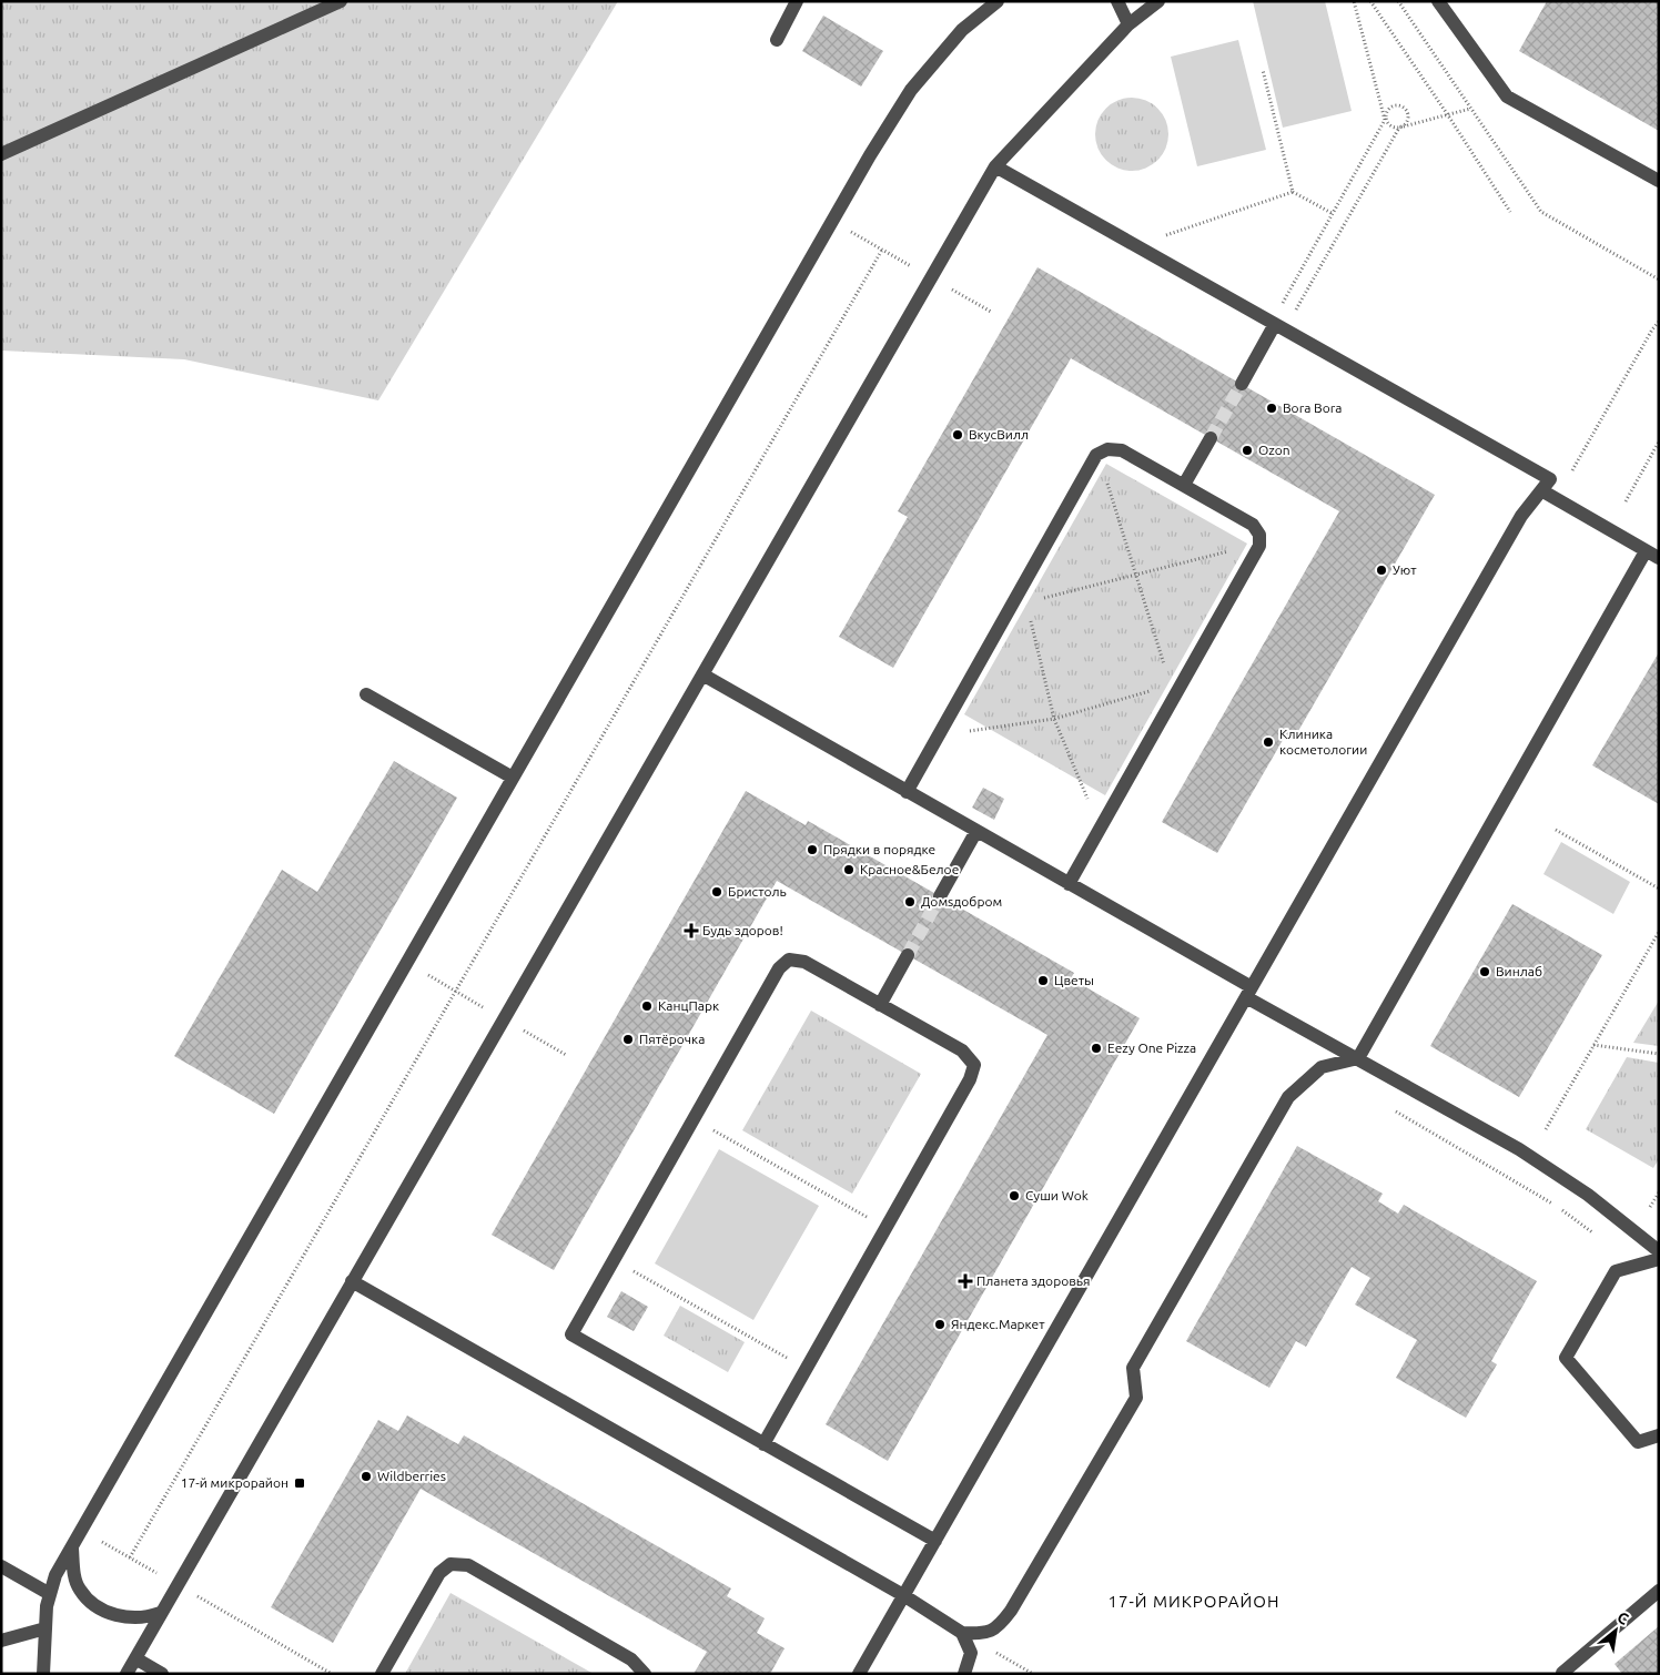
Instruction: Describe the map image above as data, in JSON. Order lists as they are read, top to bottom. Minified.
{"districts":["17-Й МИКРОРАЙОН"],"places":{"other":["Bora Bora","ВкусВилл","Ozon","Уют","Клиника косметологии","Прядки в порядке","Красное&Белое","Бристоль","Домsдобром","Винлаб","Цветы","КанцПарк","Пятёрочка","Eezy One Pizza","Суши Wok","Яндекс.Маркет","Wildberries"],"health":["Будь здоров!","Планета здоровья"],"transit":["17-й микрорайон"]},"north":"top right"}
